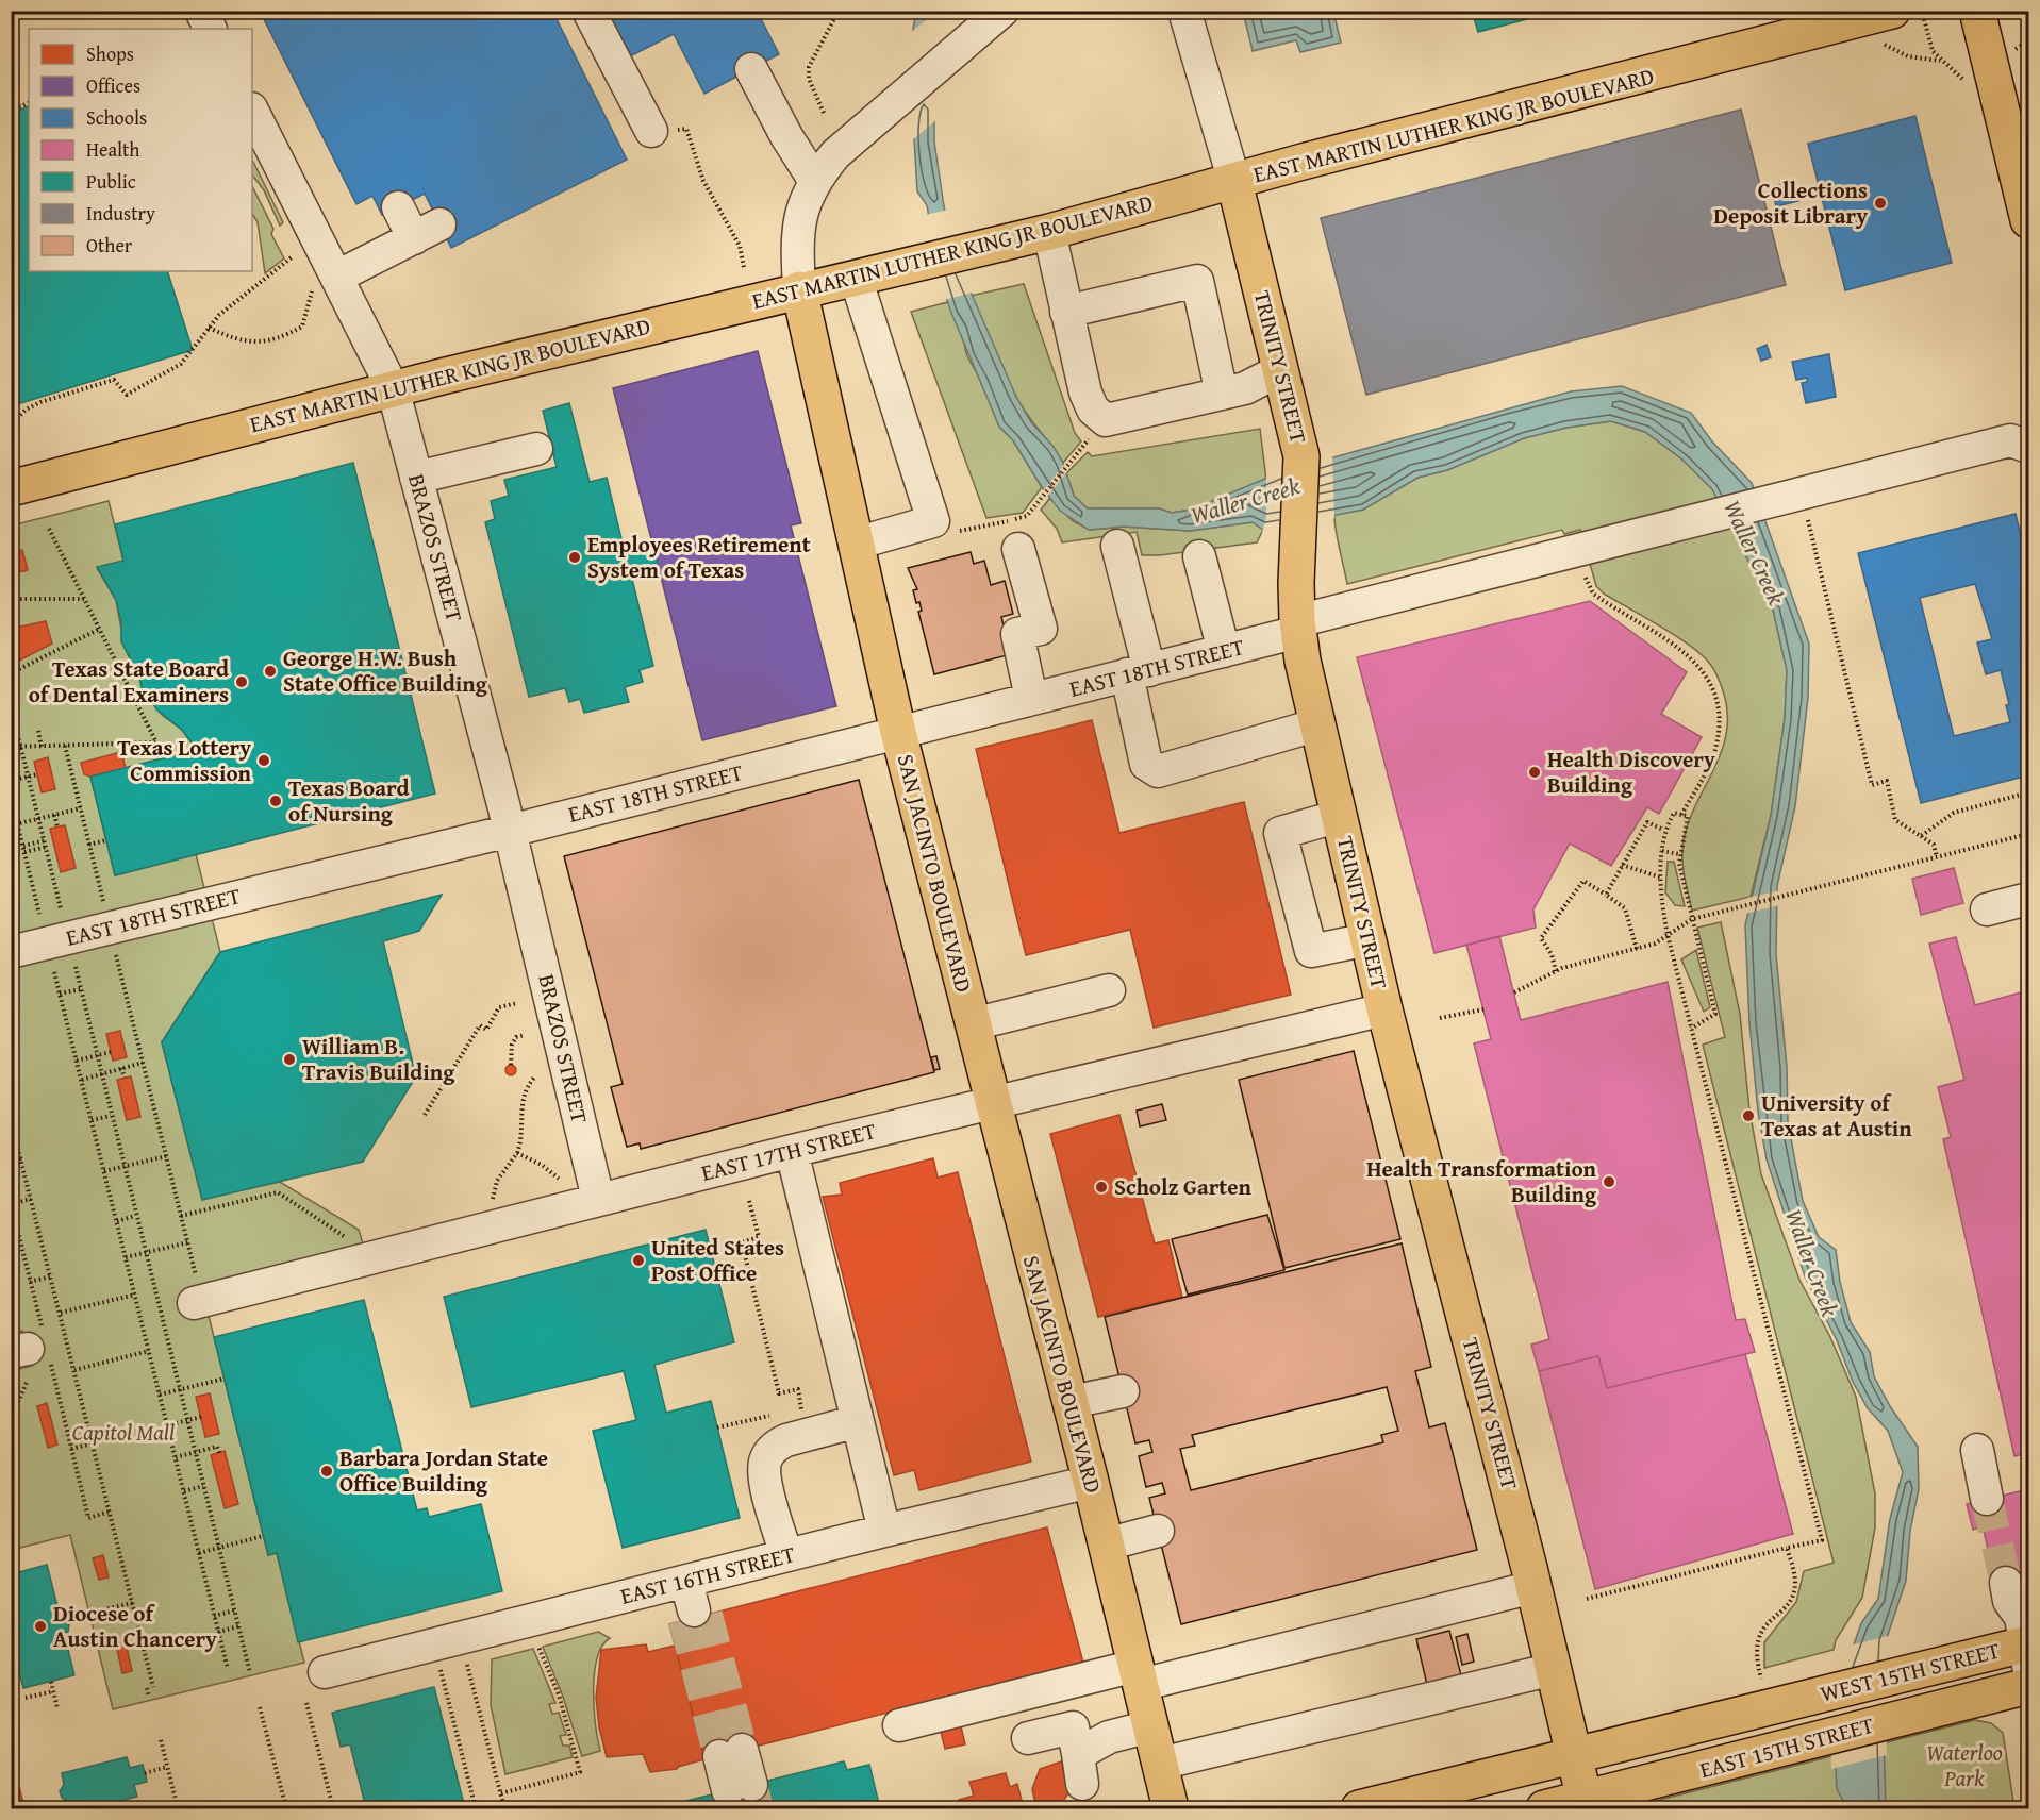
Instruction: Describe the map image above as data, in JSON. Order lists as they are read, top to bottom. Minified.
{"streets":{"main road":["EAST MARTIN LUTHER KING JR BOULEVARD","TRINITY STREET","SAN JACINTO BOULEVARD","WEST 15TH STREET","EAST 15TH STREET"],"street":["BRAZOS STREET","EAST 18TH STREET","EAST 17TH STREET","EAST 16TH STREET"]},"crossings":[["EAST MARTIN LUTHER KING JR BOULEVARD","TRINITY STREET"],["EAST MARTIN LUTHER KING JR BOULEVARD","BRAZOS STREET"],["EAST MARTIN LUTHER KING JR BOULEVARD","SAN JACINTO BOULEVARD"],["TRINITY STREET","EAST 18TH STREET"],["TRINITY STREET","EAST 17TH STREET"],["TRINITY STREET","EAST 15TH STREET"],["BRAZOS STREET","EAST 18TH STREET"],["BRAZOS STREET","EAST 17TH STREET"],["EAST 18TH STREET","SAN JACINTO BOULEVARD"],["SAN JACINTO BOULEVARD","EAST 17TH STREET"],["SAN JACINTO BOULEVARD","EAST 16TH STREET"],["WEST 15TH STREET","EAST 15TH STREET"]],"water":["Waller Creek"],"parks":["Capitol Mall","Waterloo Park"],"places":["Collections Deposit Library","Employees Retirement System of Texas","George H.W. Bush State Office Building","Texas State Board of Dental Examiners","Texas Lottery Commission","Health Discovery Building","Texas Board of Nursing","William B. Travis Building","University of Texas at Austin","Health Transformation Building","Scholz Garten","United States Post Office","Barbara Jordan State Office Building","Diocese of Austin Chancery"],"legend":["Shops","Offices","Schools","Health","Public","Industry","Other"]}
